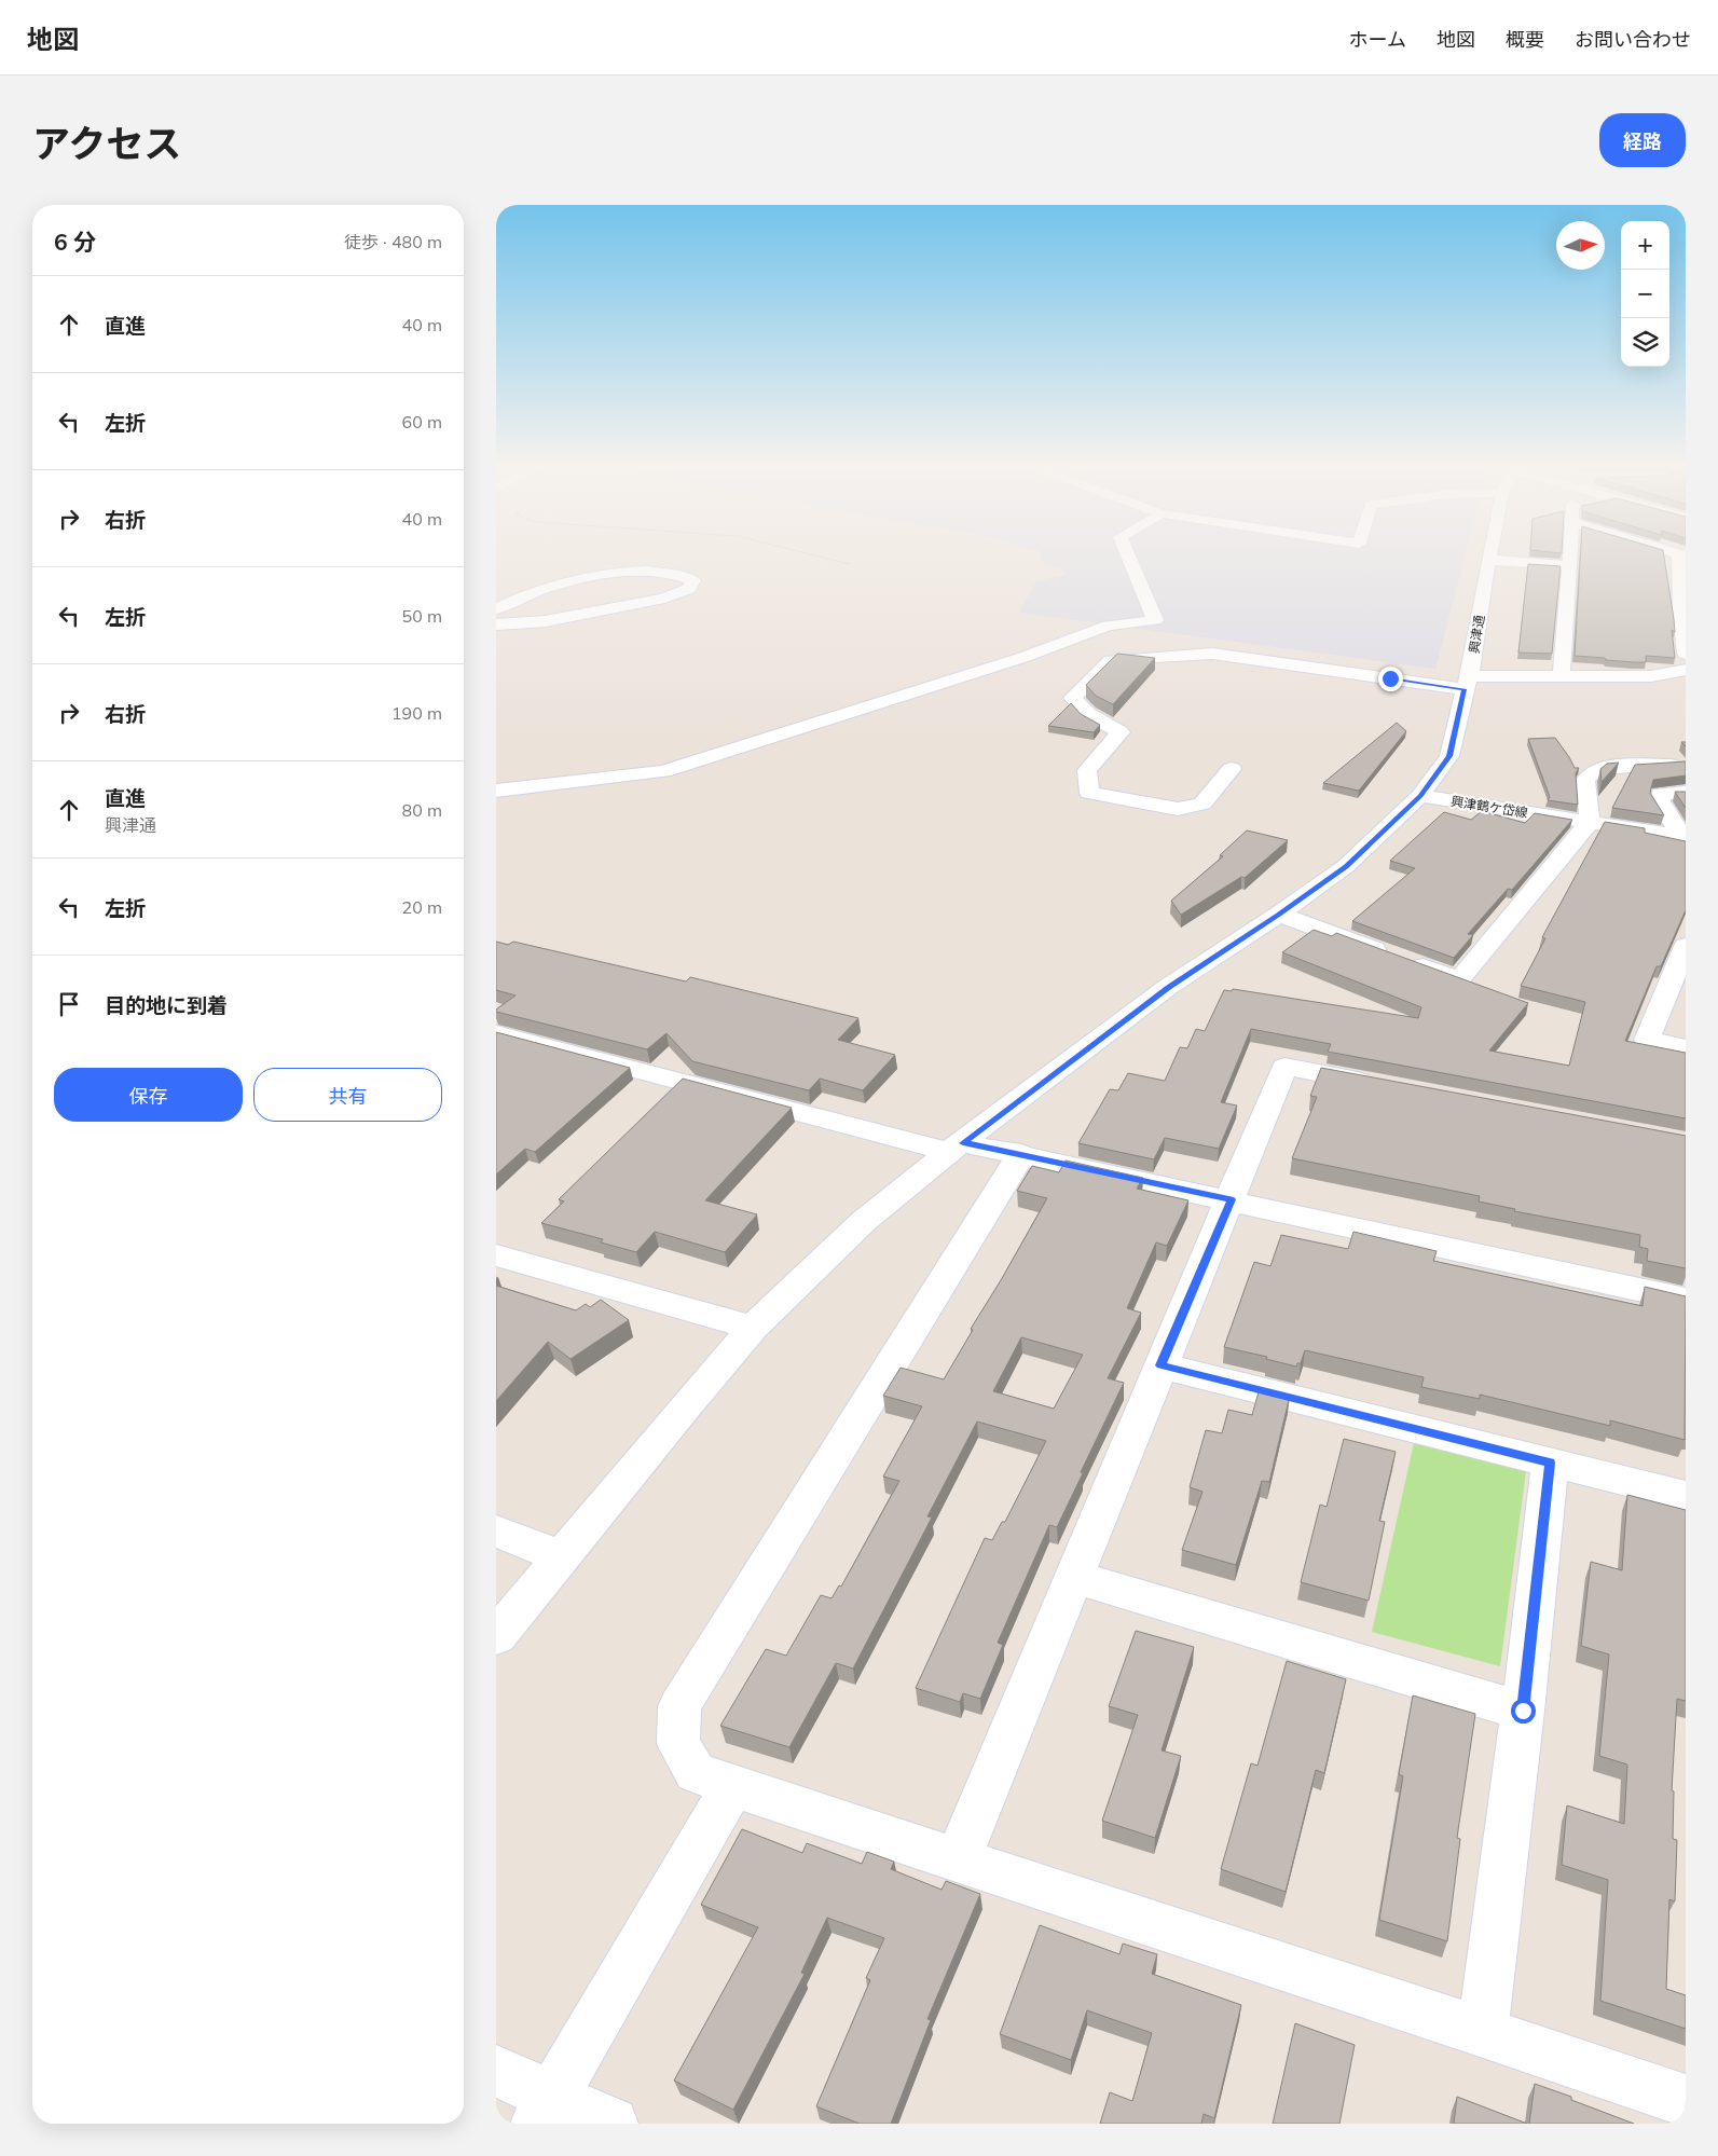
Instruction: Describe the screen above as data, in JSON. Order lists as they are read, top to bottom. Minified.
{"streets":{"street":["興津通","興津鶴ケ岱線"]},"crossings":[["興津通","興津鶴ケ岱線"]],"north":"right","page":{"header":"地図","nav":["ホーム","地図","概要","お問い合わせ"],"title":"アクセス","buttons":["経路",["保存","共有"]],"heading":["6 分","徒歩 · 480 m"],"map_buttons":["+","−"],"list":[["直進","40 m"],["左折","60 m"],["右折","40 m"],["左折","50 m"],["右折","190 m"],["直進","興津通","80 m"],["左折","20 m"],"目的地に到着"]}}
